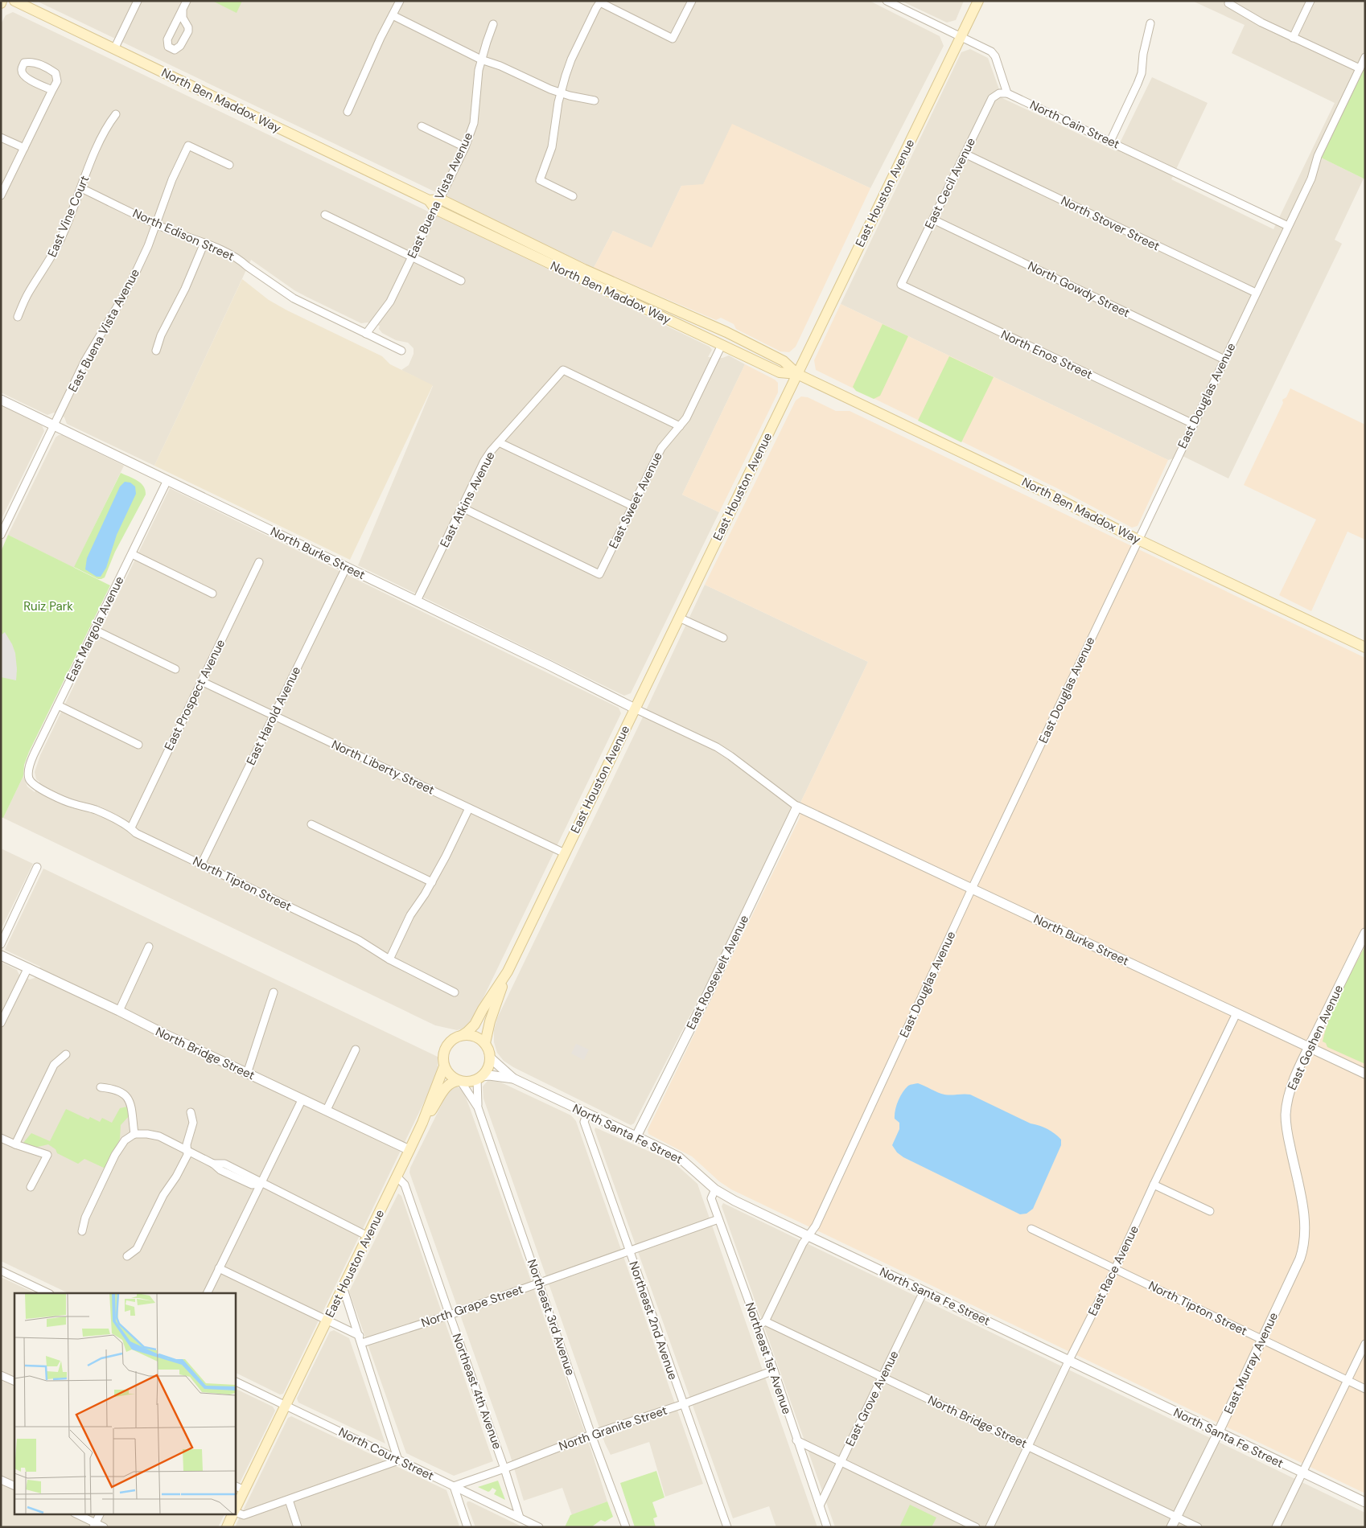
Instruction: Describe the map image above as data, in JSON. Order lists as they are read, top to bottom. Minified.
{"streets":{"main road":["North Ben Maddox Way","East Houston Avenue"],"street":["North Cain Street","East Cecil Avenue","East Buena Vista Avenue","East Vine Court","North Stover Street","North Edison Street","North Gowdy Street","North Enos Street","East Douglas Avenue","East Atkins Avenue","East Sweet Avenue","North Burke Street","East Margola Avenue","East Prospect Avenue","East Harold Avenue","North Liberty Street","North Tipton Street","East Roosevelt Avenue","East Goshen Avenue","North Bridge Street","North Santa Fe Street","East Race Avenue","North Grape Street","Northeast 3rd Avenue","Northeast 2nd Avenue","Northeast 1st Avenue","East Murray Avenue","Northeast 4th Avenue","East Grove Avenue","North Granite Street","North Court Street"]},"crossings":[["North Ben Maddox Way","East Houston Avenue"],["North Ben Maddox Way","East Buena Vista Avenue"],["North Ben Maddox Way","East Douglas Avenue"],["North Ben Maddox Way","East Sweet Avenue"],["North Cain Street","East Cecil Avenue"],["North Cain Street","East Douglas Avenue"],["East Cecil Avenue","North Stover Street"],["East Cecil Avenue","North Gowdy Street"],["East Cecil Avenue","North Enos Street"],["East Houston Avenue","North Burke Street"],["East Houston Avenue","North Liberty Street"],["East Houston Avenue","North Bridge Street"],["East Houston Avenue","North Santa Fe Street"],["East Houston Avenue","Northeast 3rd Avenue"],["East Houston Avenue","Northeast 4th Avenue"],["East Houston Avenue","North Court Street"],["East Buena Vista Avenue","North Edison Street"],["East Buena Vista Avenue","North Burke Street"],["East Vine Court","North Edison Street"],["North Stover Street","East Douglas Avenue"],["North Gowdy Street","East Douglas Avenue"],["North Enos Street","East Douglas Avenue"],["East Douglas Avenue","North Burke Street"],["East Douglas Avenue","North Bridge Street"],["East Douglas Avenue","North Santa Fe Street"],["East Atkins Avenue","East Sweet Avenue"],["East Atkins Avenue","North Burke Street"],["North Burke Street","East Margola Avenue"],["North Burke Street","East Harold Avenue"],["North Burke Street","East Roosevelt Avenue"],["North Burke Street","East Goshen Avenue"],["North Burke Street","East Race Avenue"],["East Margola Avenue","North Tipton Street"],["East Prospect Avenue","North Liberty Street"],["East Prospect Avenue","North Tipton Street"],["East Harold Avenue","North Liberty Street"],["East Harold Avenue","North Tipton Street"],["North Tipton Street","East Race Avenue"],["North Tipton Street","East Murray Avenue"],["East Roosevelt Avenue","North Santa Fe Street"],["East Goshen Avenue","East Murray Avenue"],["North Bridge Street","East Race Avenue"],["North Bridge Street","East Murray Avenue"],["North Bridge Street","East Grove Avenue"],["North Santa Fe Street","East Race Avenue"],["North Santa Fe Street","Northeast 3rd Avenue"],["North Santa Fe Street","Northeast 2nd Avenue"],["North Santa Fe Street","Northeast 1st Avenue"],["North Santa Fe Street","East Murray Avenue"],["North Santa Fe Street","East Grove Avenue"],["North Grape Street","Northeast 3rd Avenue"],["North Grape Street","Northeast 2nd Avenue"],["North Grape Street","Northeast 1st Avenue"],["North Grape Street","Northeast 4th Avenue"],["Northeast 3rd Avenue","North Granite Street"],["Northeast 2nd Avenue","North Granite Street"],["Northeast 1st Avenue","East Grove Avenue"],["Northeast 1st Avenue","North Granite Street"],["Northeast 4th Avenue","North Granite Street"],["Northeast 4th Avenue","North Court Street"],["North Granite Street","North Court Street"]],"parks":["Ruiz Park"]}
